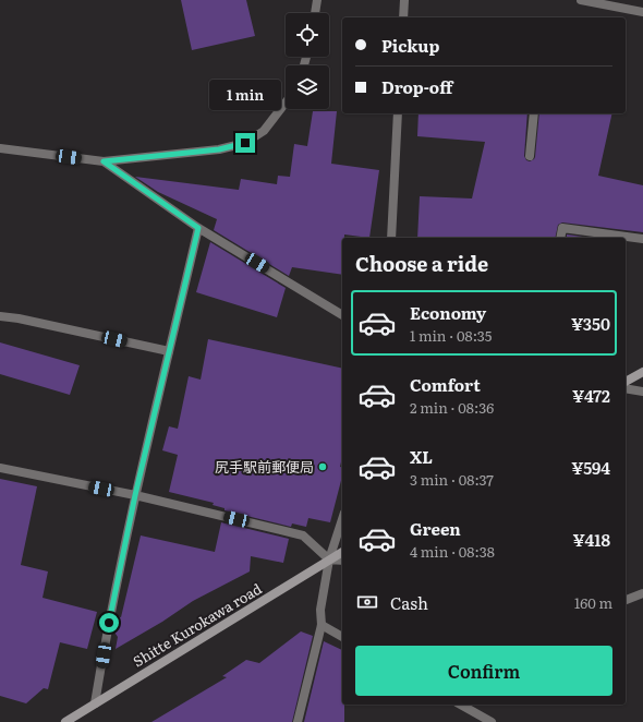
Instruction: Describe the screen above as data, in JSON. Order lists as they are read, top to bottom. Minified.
{"streets":{"main road":["Shitte Kurokawa road"]},"places":["尻手駅前郵便局"],"page":{"banner":["Pickup","Drop-off"],"bubble":"1 min","heading":"Choose a ride","list":[{"name":"Economy","note":"1 min · 08:35","value":"¥350"},{"name":"Comfort","note":"2 min · 08:36","value":"¥472"},{"name":"XL","note":"3 min · 08:37","value":"¥594"},{"name":"Green","note":"4 min · 08:38","value":"¥418"}],"pay":["Cash","160 m"],"buttons":"Confirm"}}
